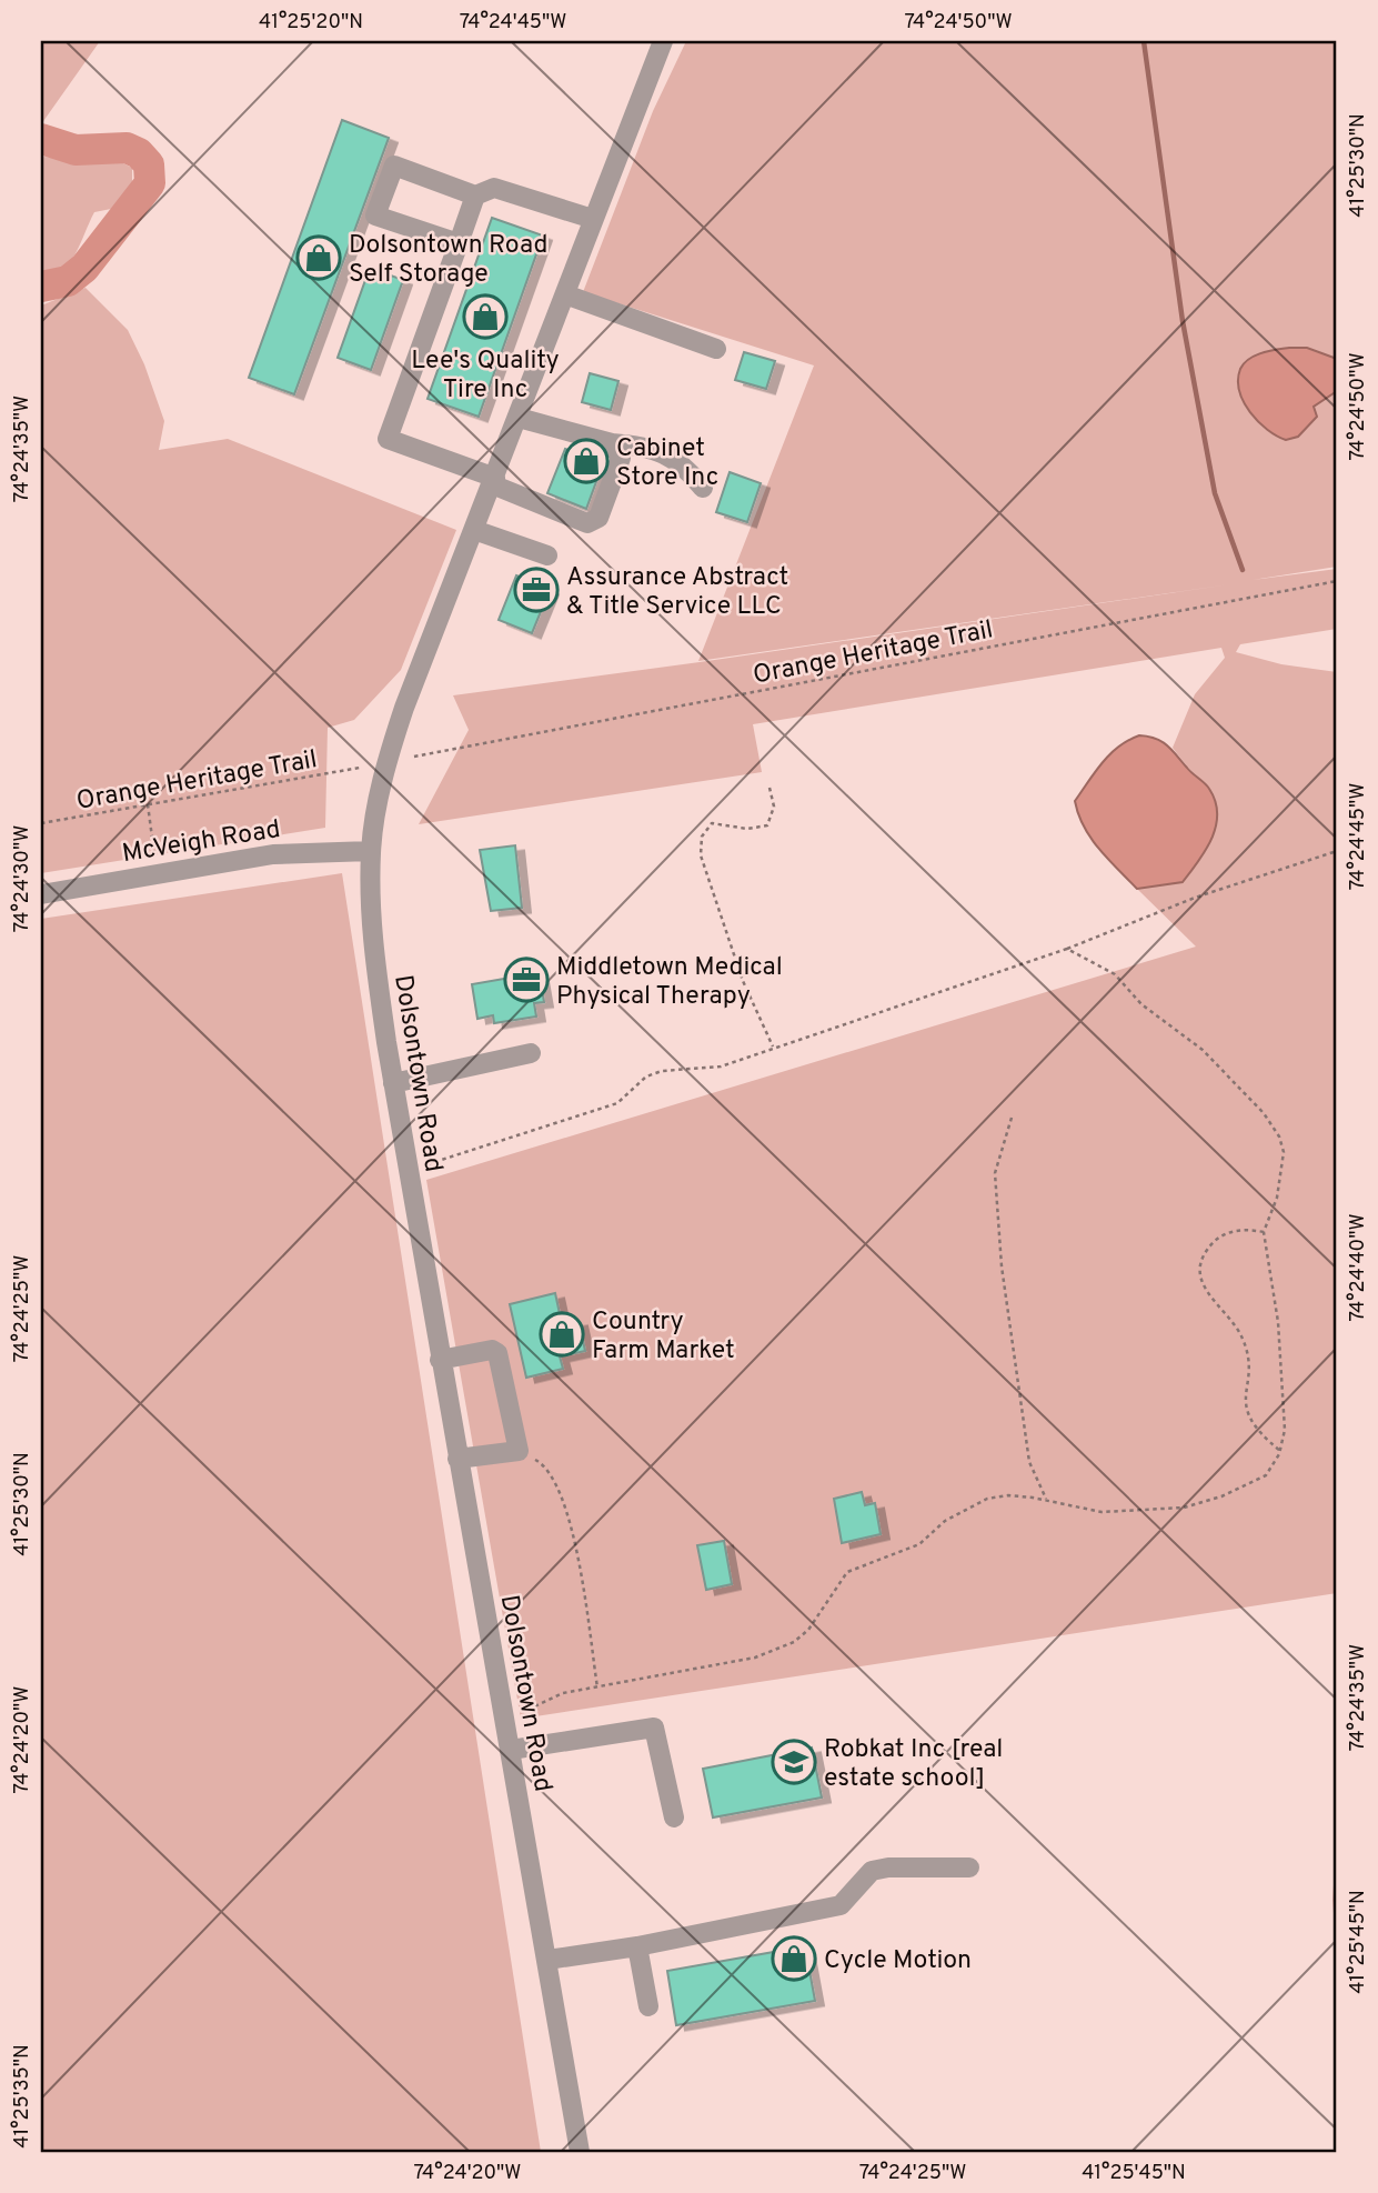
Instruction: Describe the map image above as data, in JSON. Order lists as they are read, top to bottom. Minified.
{"streets":{"street":["McVeigh Road","Dolsontown Road"],"path":["Orange Heritage Trail"]},"crossings":[["McVeigh Road","Dolsontown Road"]],"places":{"shop":["Dolsontown Road Self Storage","Lee's Quality Tire Inc","Cabinet Store Inc","Country Farm Market","Cycle Motion"],"office":["Assurance Abstract & Title Service LLC","Middletown Medical Physical Therapy"],"school or university":["Robkat Inc [real estate school]"]},"coordinates":["41°25'20\"N","74°24'45\"W","74°24'50\"W","41°25'30\"N","74°24'35\"W","74°24'30\"W","74°24'40\"W","74°24'25\"W","74°24'20\"W","41°25'45\"N","41°25'35\"N"]}
